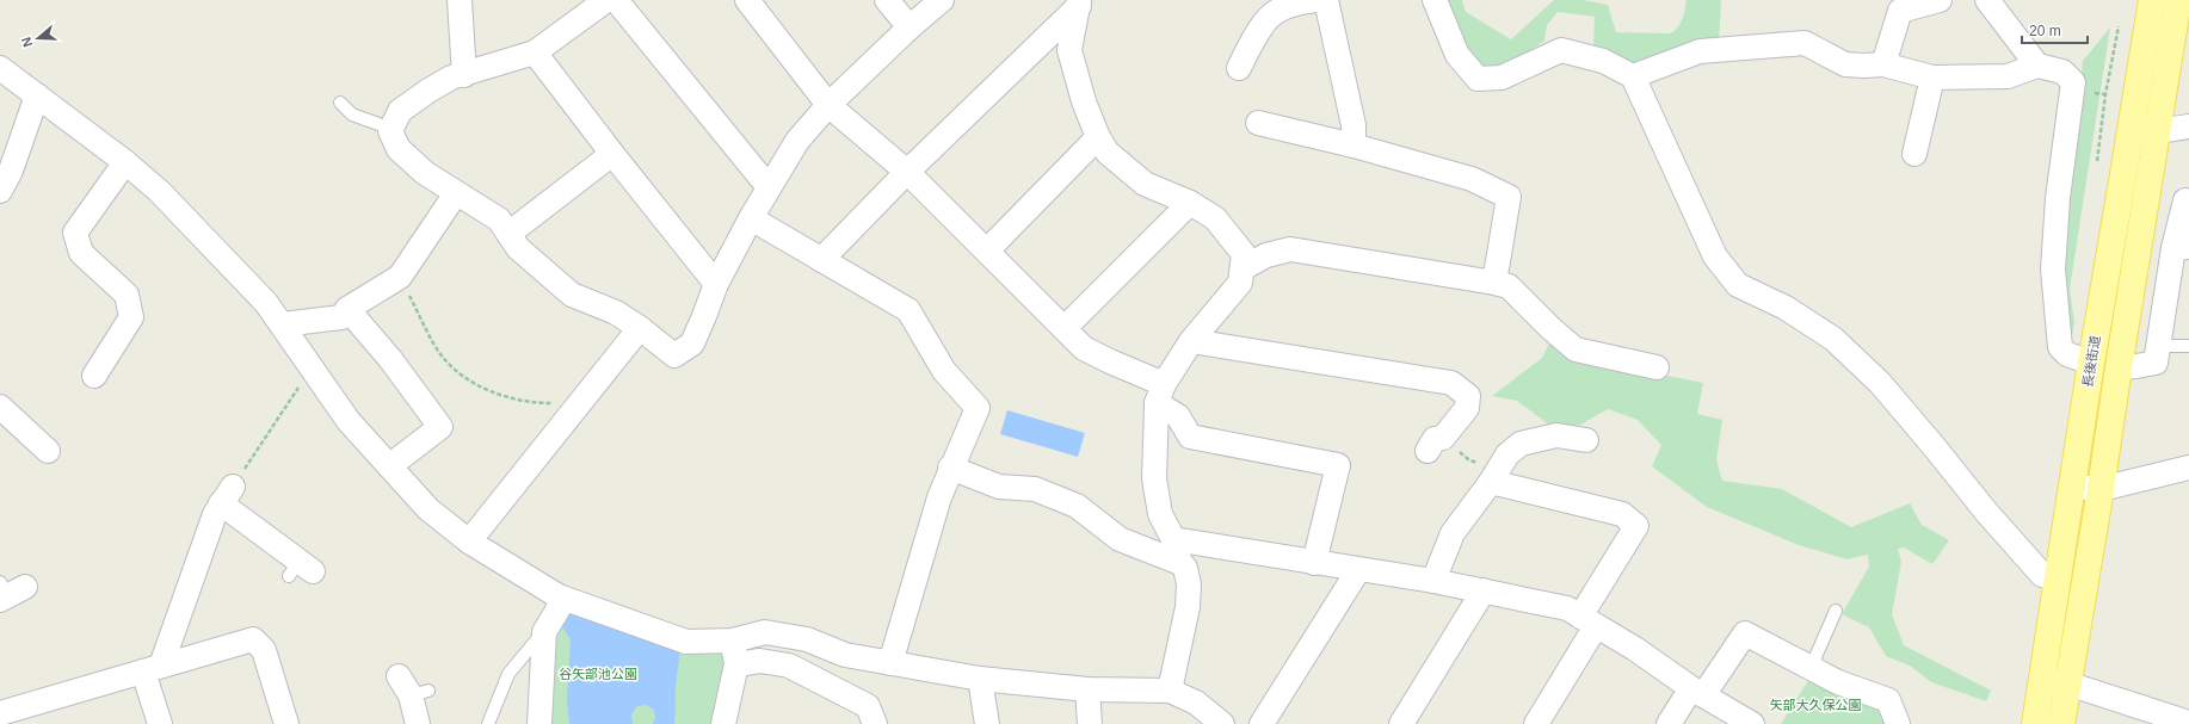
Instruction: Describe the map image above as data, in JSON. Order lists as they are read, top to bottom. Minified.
{"streets":{"main road":["長後街道"]},"parks":["谷矢部池公園","矢部大久保公園"],"scale_bar":"20 m","north":"left"}
